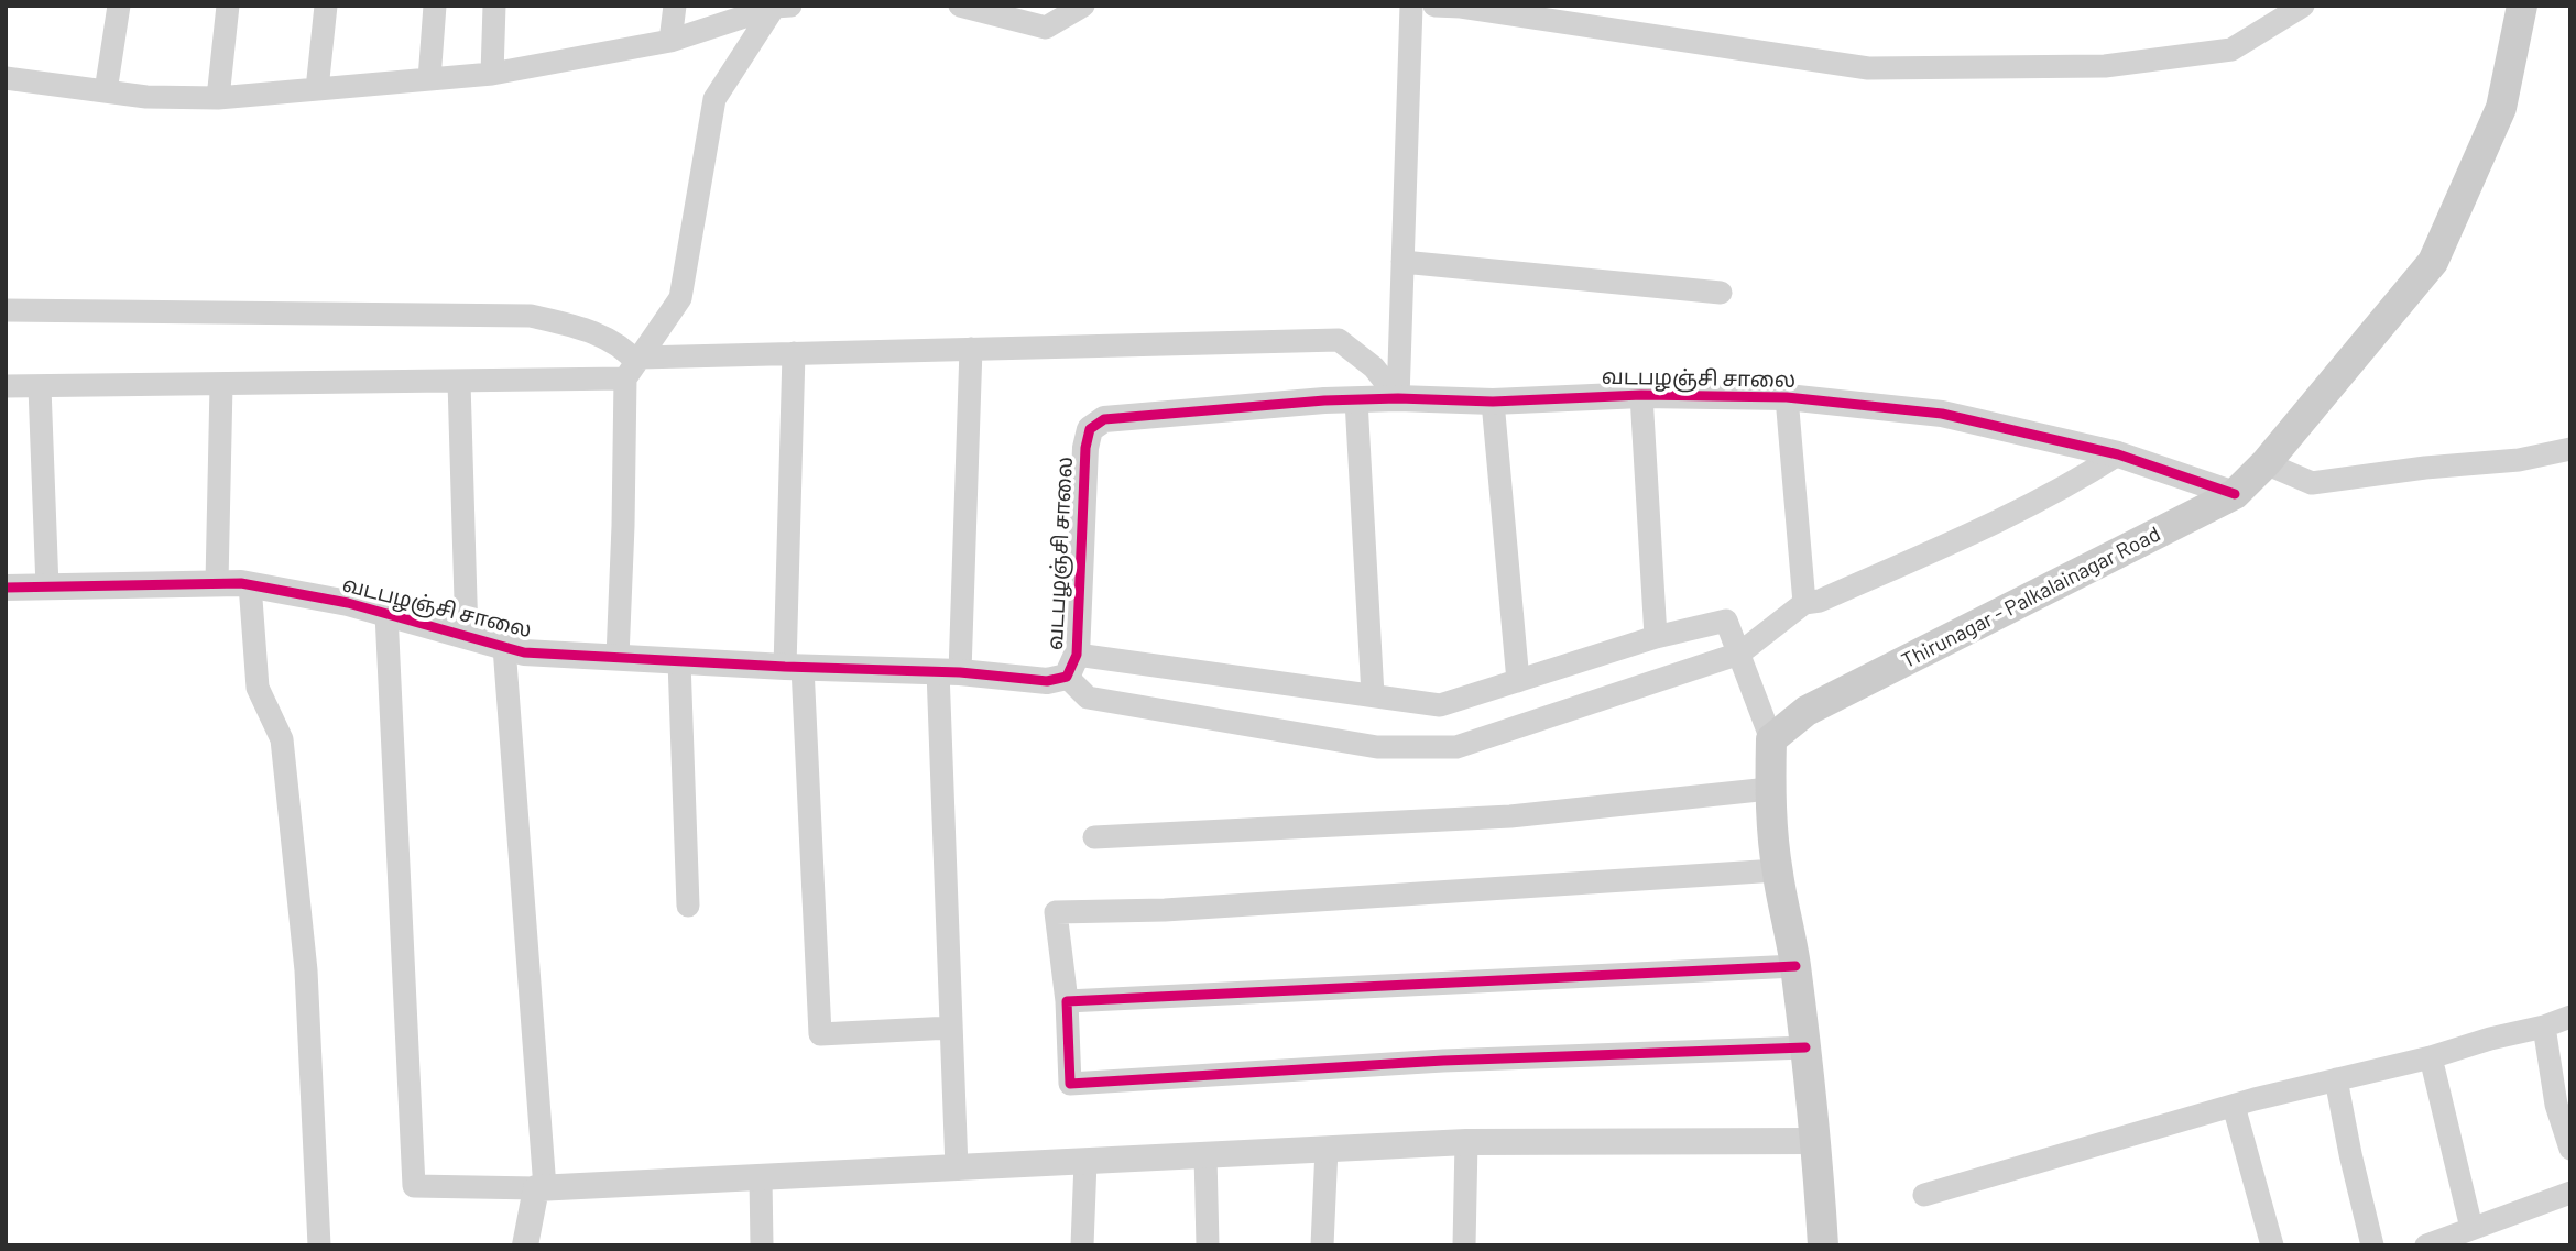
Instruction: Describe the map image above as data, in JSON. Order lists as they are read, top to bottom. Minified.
{"streets":{"main road":["Thirunagar - Palkalainagar Road"],"street":["வடபழஞ்சி சாலை"]},"crossings":[["வடபழஞ்சி சாலை","Thirunagar - Palkalainagar Road"]]}
